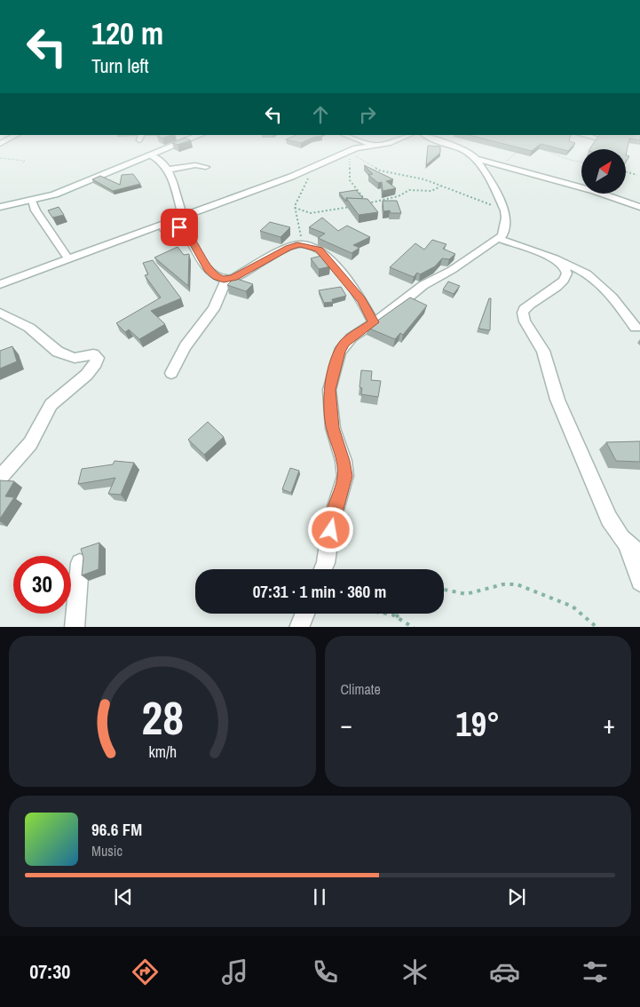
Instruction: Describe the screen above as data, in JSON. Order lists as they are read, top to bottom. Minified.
{"north":"top right","page":{"turn":["120 m","Turn left"],"limit":"30","trip":"07:31 · 1 min · 360 m","tile":"Climate","heat":["−","19°","+"],"song":["96.6 FM","Music"],"tabs":"07:30","gauge":["28","km/h"]}}
